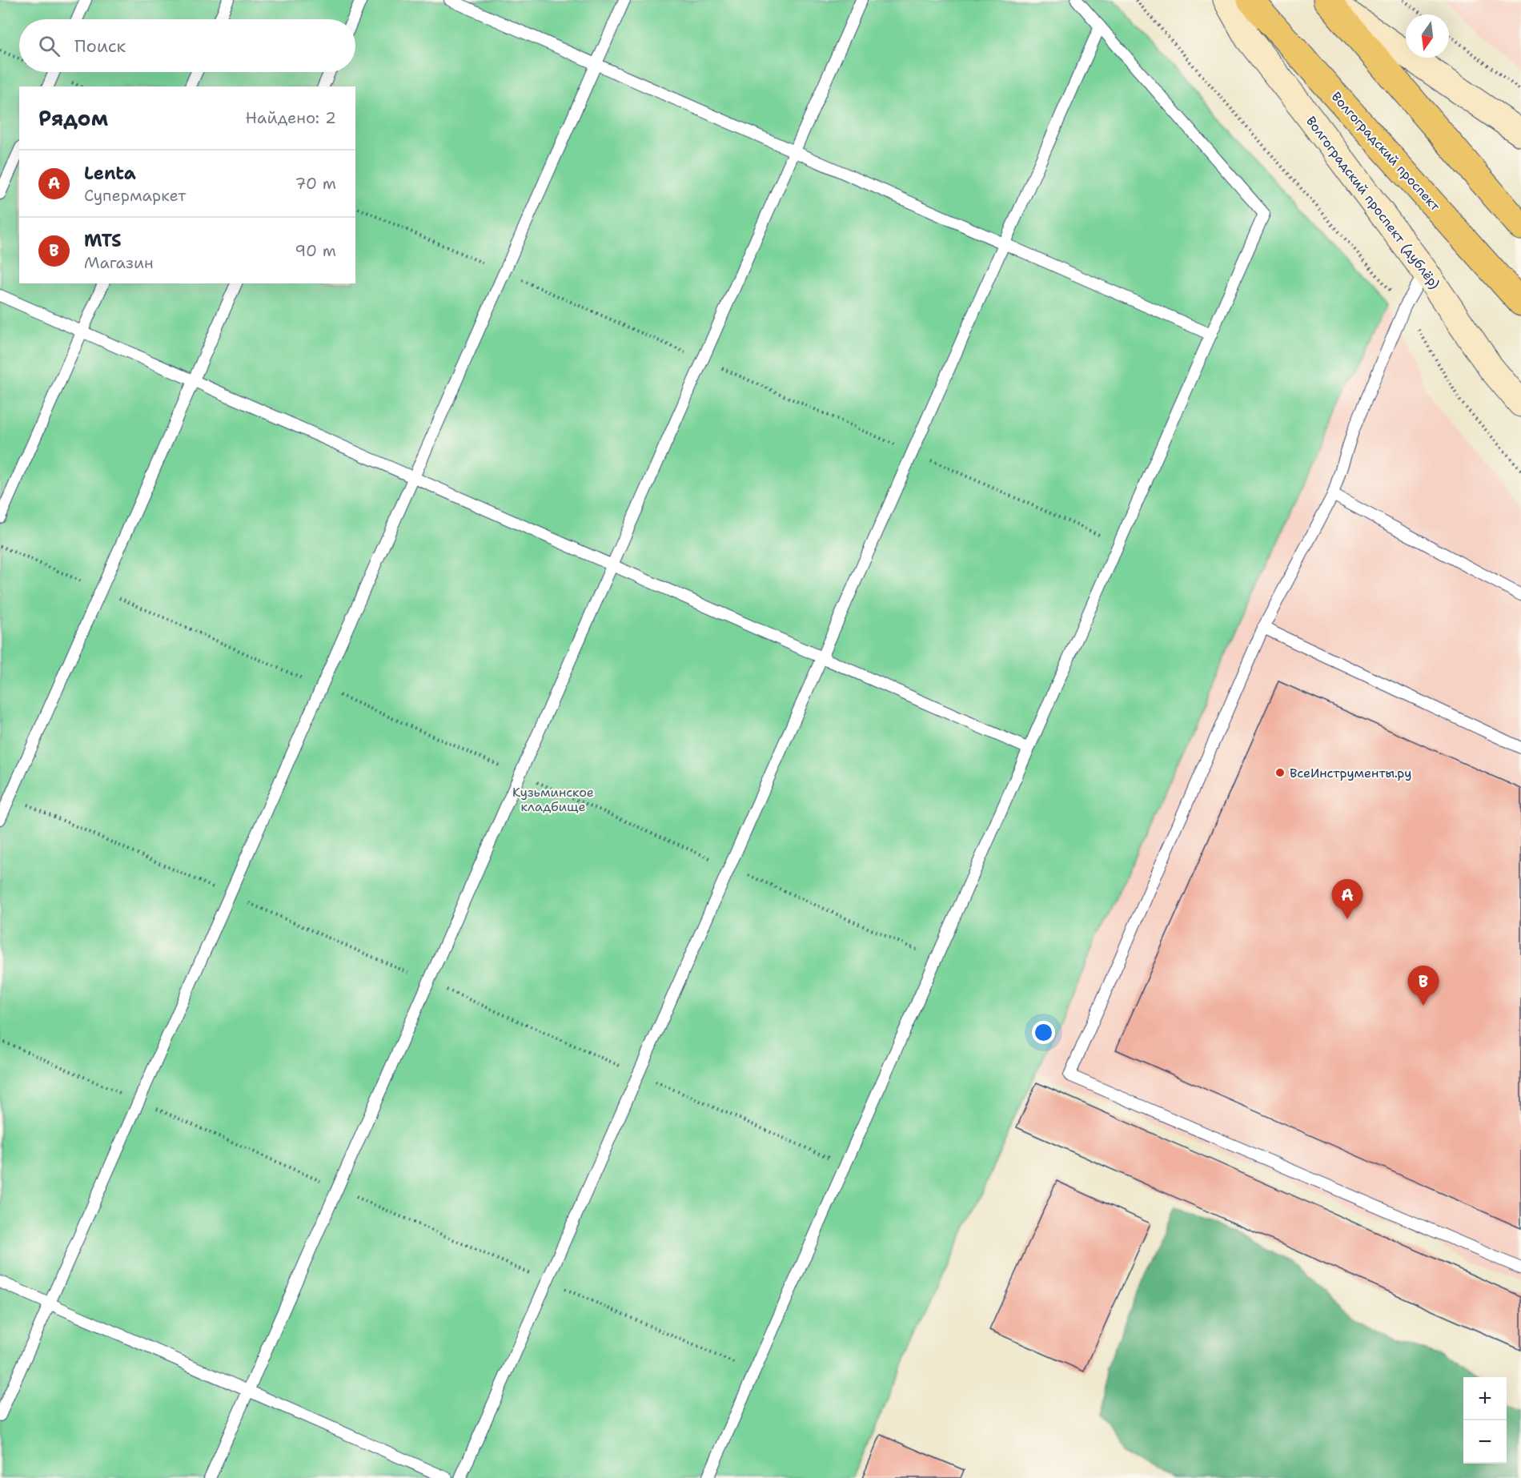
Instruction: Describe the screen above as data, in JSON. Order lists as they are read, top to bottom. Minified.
{"streets":{"main road":["Волгоградский проспект","Волгоградский проспект (дублёр)"]},"parks":["Кузьминское кладбище"],"places":["ВсеИнструменты.ру"],"north":"bottom","page":{"search":"Поиск","heading":["Рядом","Найдено: 2"],"list":[{"mark":"A","name":"Lenta","note":"Супермаркет","value":"70 m"},{"mark":"B","name":"MTS","note":"Магазин","value":"90 m"}],"pins":["A","B"],"map_buttons":["+","−"]}}
